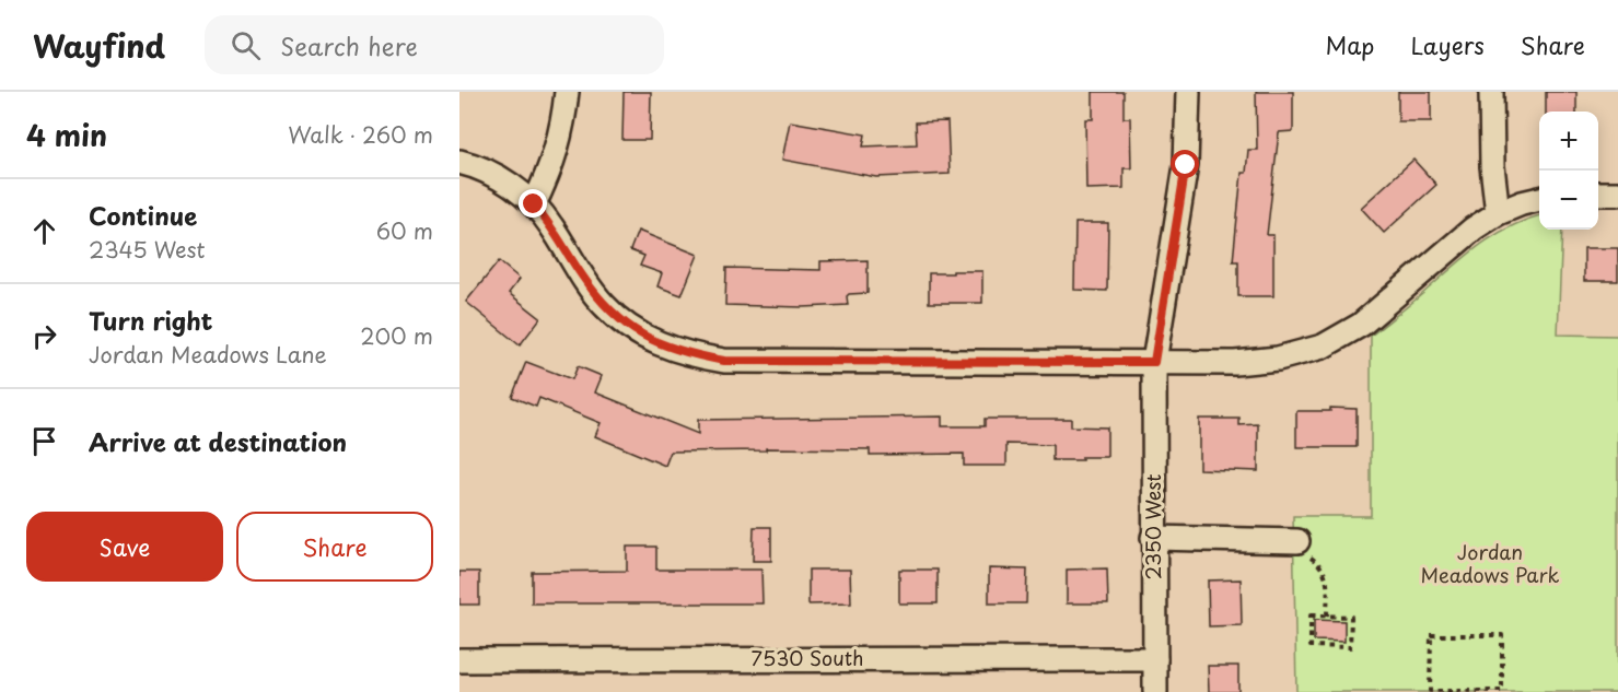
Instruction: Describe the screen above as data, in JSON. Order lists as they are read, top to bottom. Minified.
{"streets":{"street":["2350 West","7530 South"]},"crossings":[["2350 West","7530 South"]],"parks":["Jordan Meadows Park"],"page":{"header":"Wayfind","search":"Search here","nav":["Map","Layers","Share"],"heading":["4 min","Walk · 260 m"],"map_buttons":["+","−"],"list":[["Continue","2345 West","60 m"],["Turn right","Jordan Meadows Lane","200 m"],"Arrive at destination"],"buttons":["Save","Share"]}}
